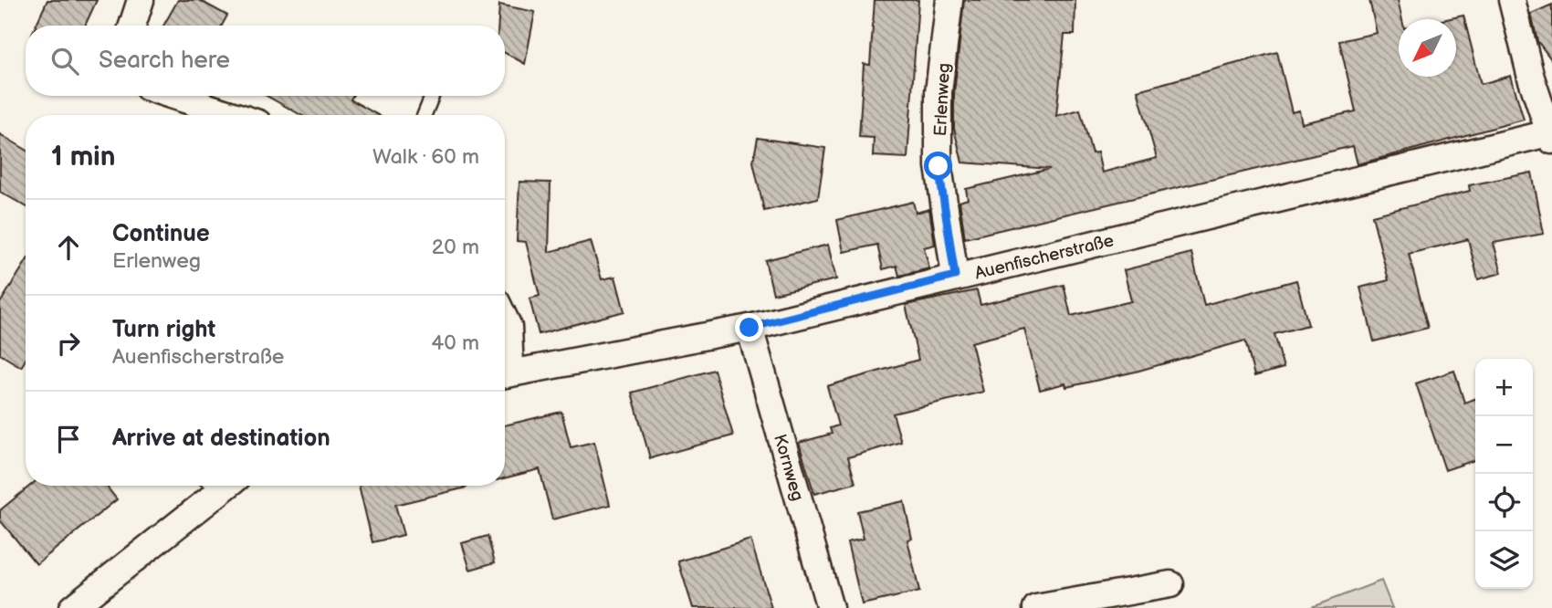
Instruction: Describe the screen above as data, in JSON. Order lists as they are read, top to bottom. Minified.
{"streets":{"street":["Erlenweg","Auenfischerstraße","Kornweg"]},"crossings":[["Erlenweg","Auenfischerstraße"],["Auenfischerstraße","Kornweg"]],"north":"bottom left","page":{"search":"Search here","heading":["1 min","Walk · 60 m"],"list":[["Continue","Erlenweg","20 m"],["Turn right","Auenfischerstraße","40 m"],"Arrive at destination"],"map_buttons":["+","−"]}}
